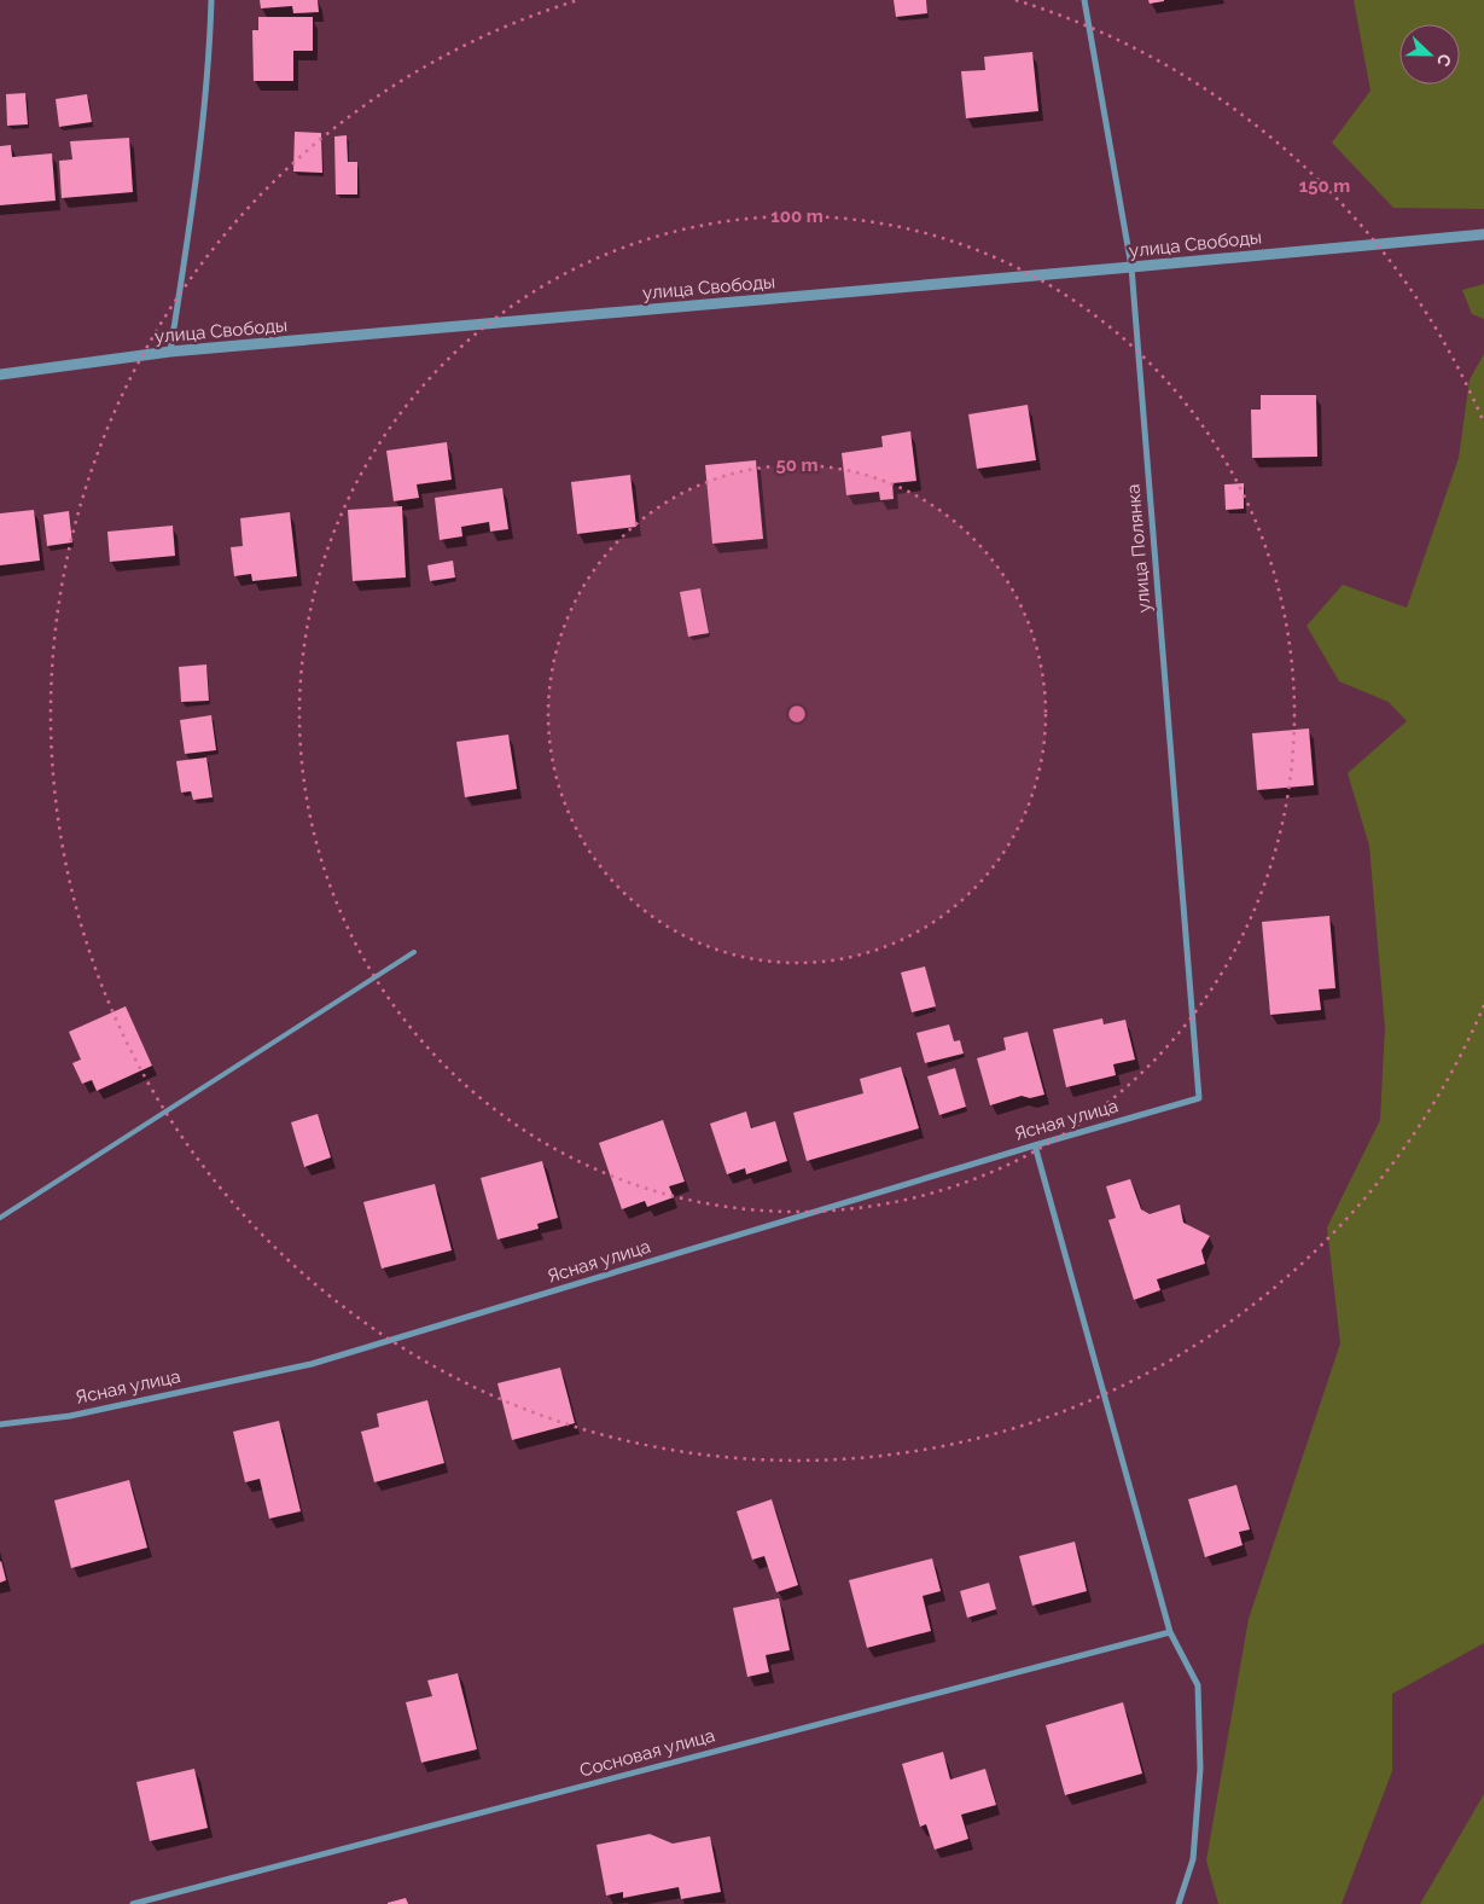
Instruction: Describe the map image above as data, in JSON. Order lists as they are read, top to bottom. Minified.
{"streets":{"street":["улица Свободы","улица Полянка","Ясная улица","Сосновая улица"]},"crossings":[["улица Свободы","улица Полянка"],["улица Полянка","Ясная улица"]],"north":"right","rings":["150 m","100 m","50 m"]}
